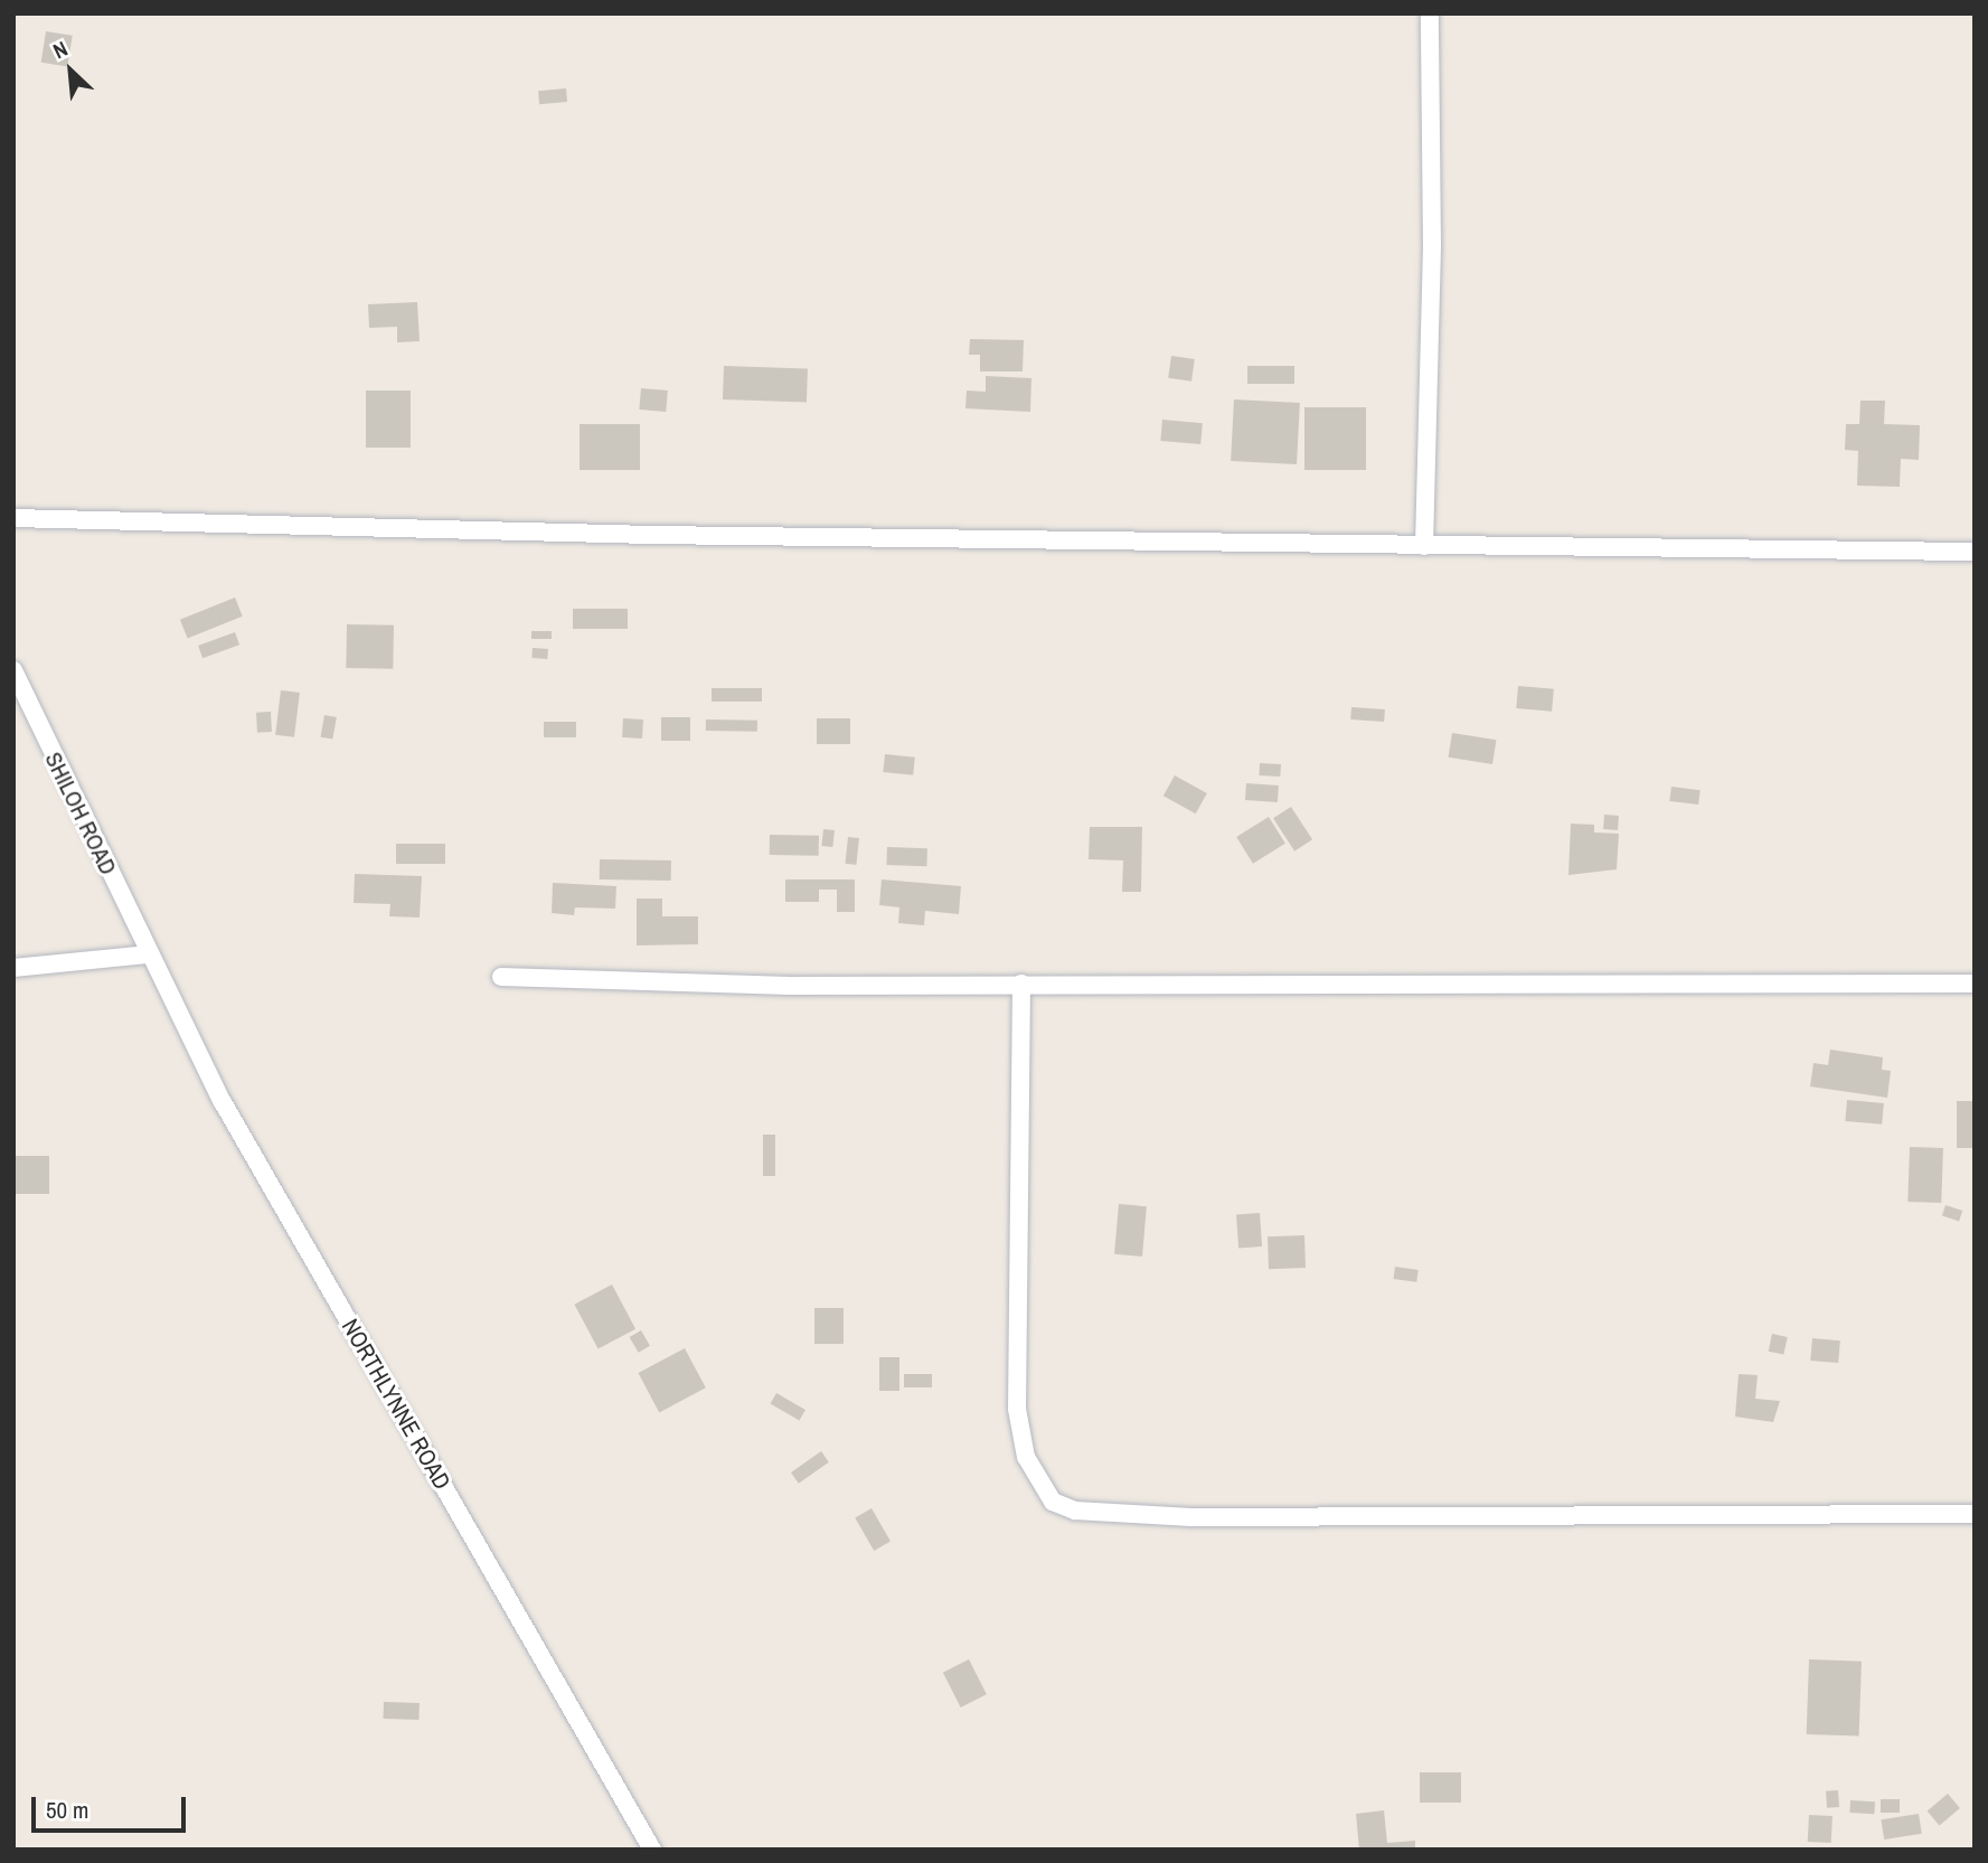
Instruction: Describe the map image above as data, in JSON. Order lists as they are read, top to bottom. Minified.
{"streets":{"street":["SHILOH ROAD","NORTHLYNNE ROAD"]},"crossings":[["SHILOH ROAD","NORTHLYNNE ROAD"]],"scale_bar":"50 m","north":"top left"}
